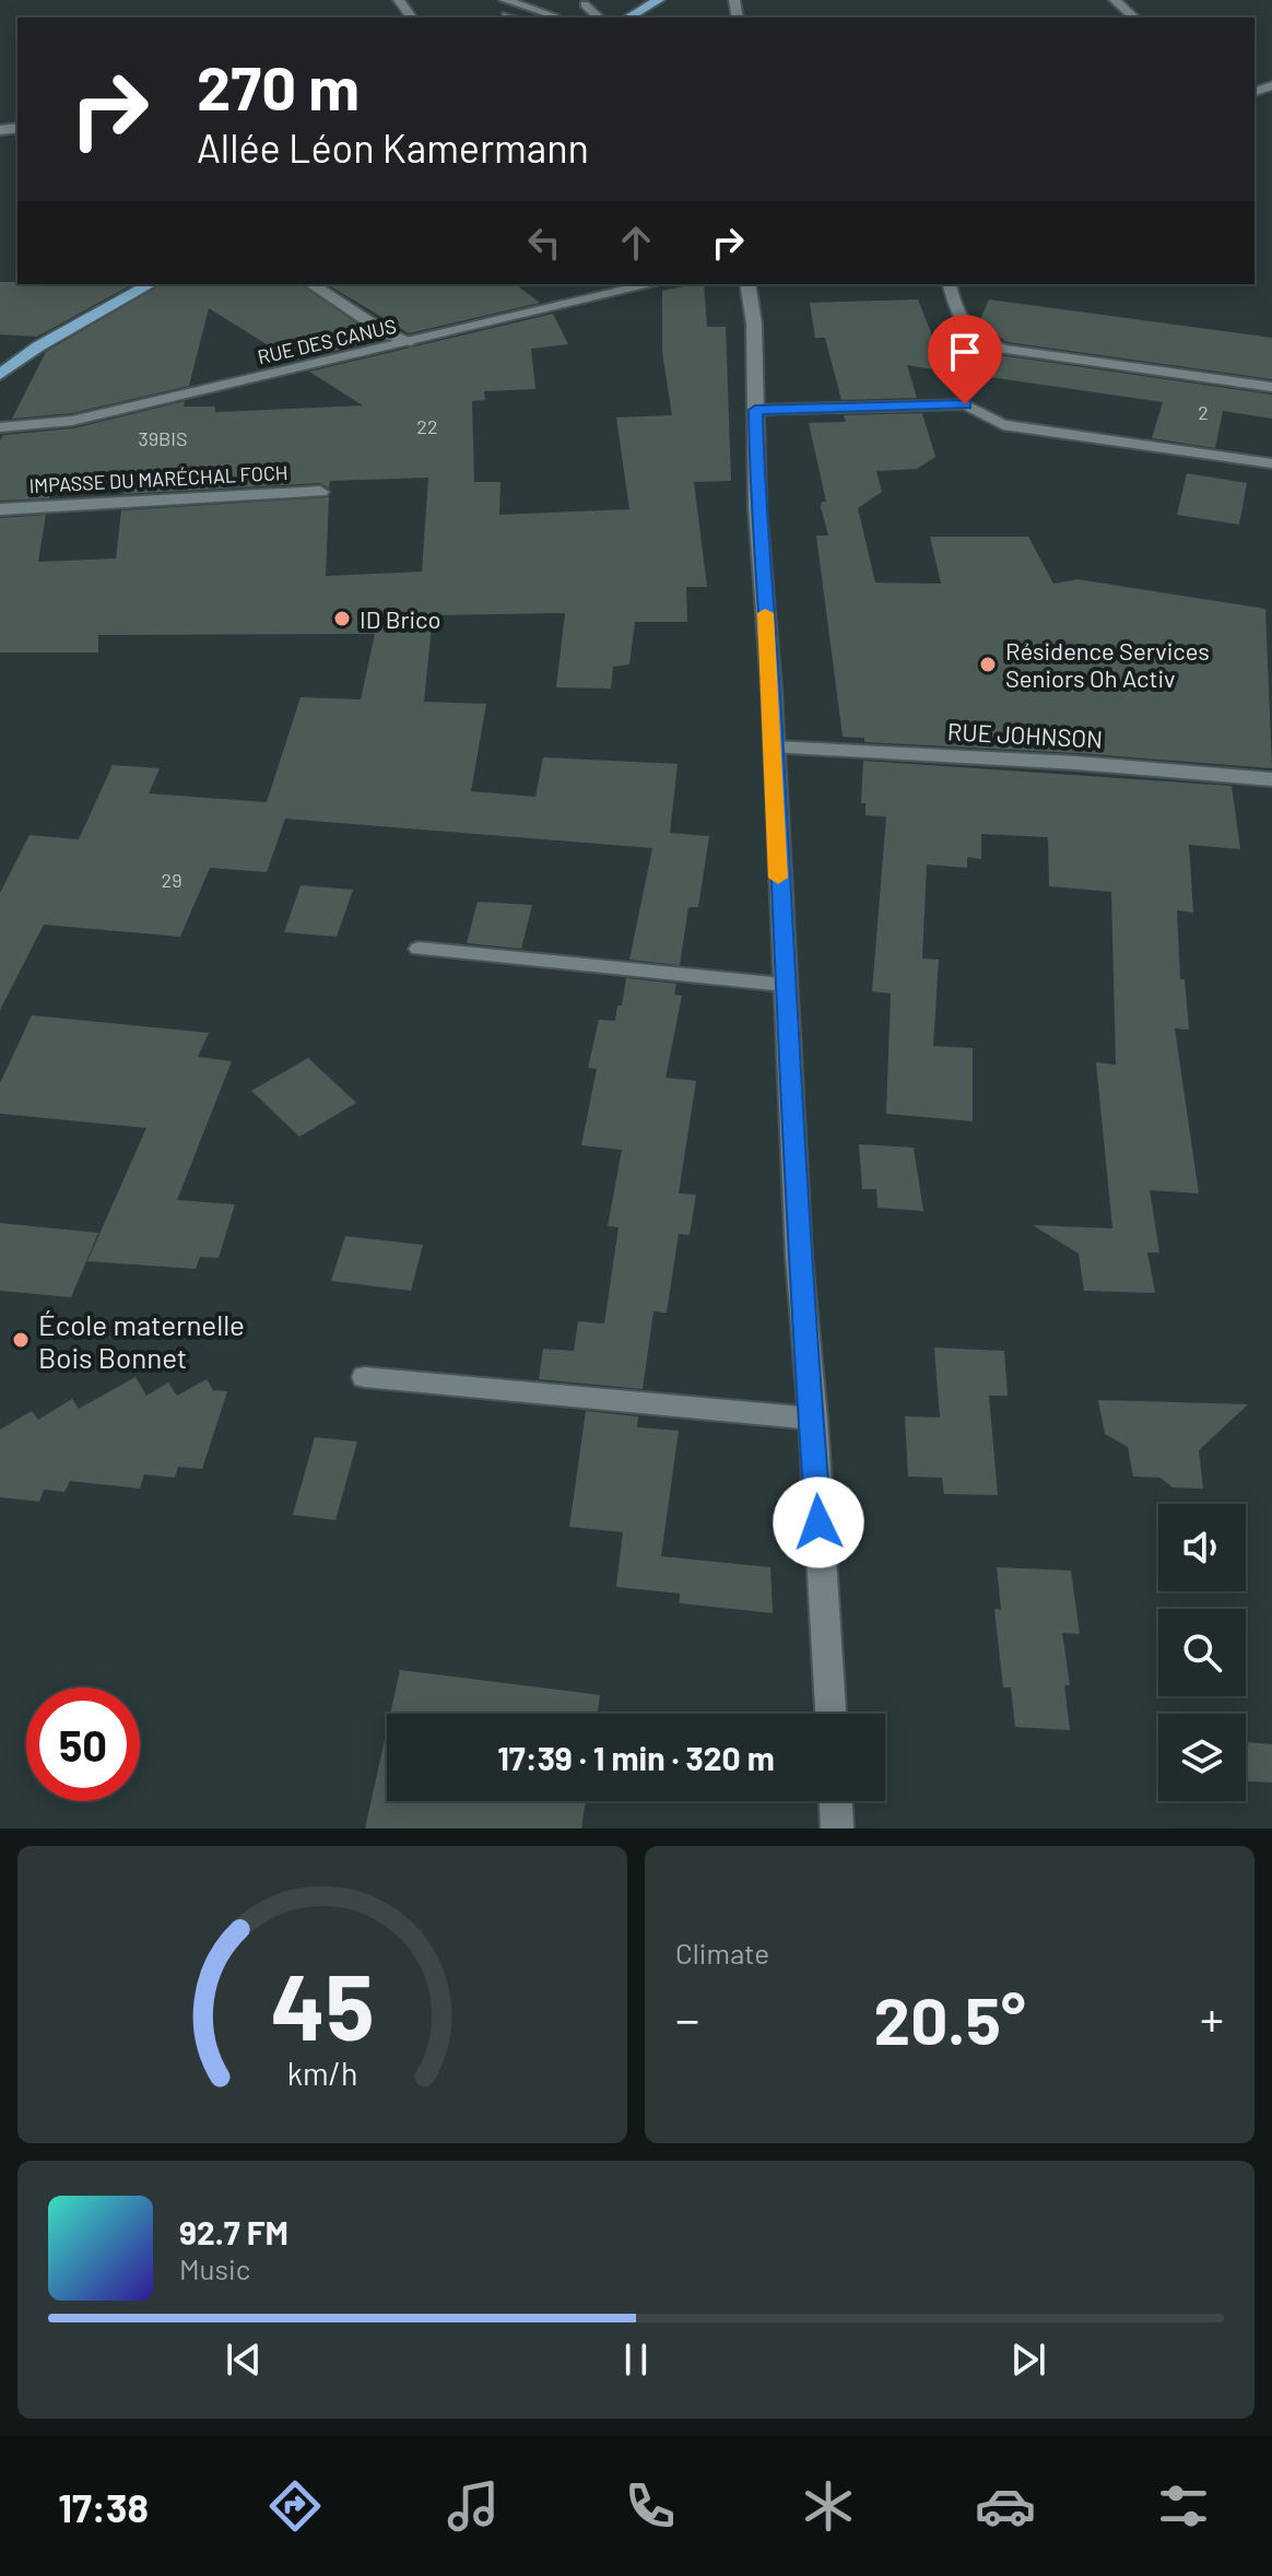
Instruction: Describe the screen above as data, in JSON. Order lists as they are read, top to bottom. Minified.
{"streets":{"main road":["RUE DES CANUS","IMPASSE DU MARÉCHAL FOCH","RUE JOHNSON"]},"places":["ID Brico","Résidence Services Seniors Oh Activ","École maternelle Bois Bonnet"],"house_numbers":["2","22","39BIS","29"],"page":{"turn":["270 m","Allée Léon Kamermann"],"limit":"50","trip":"17:39 · 1 min · 320 m","tile":"Climate","heat":["−","20.5°","+"],"song":["92.7 FM","Music"],"tabs":"17:38","gauge":["45","km/h"]}}
